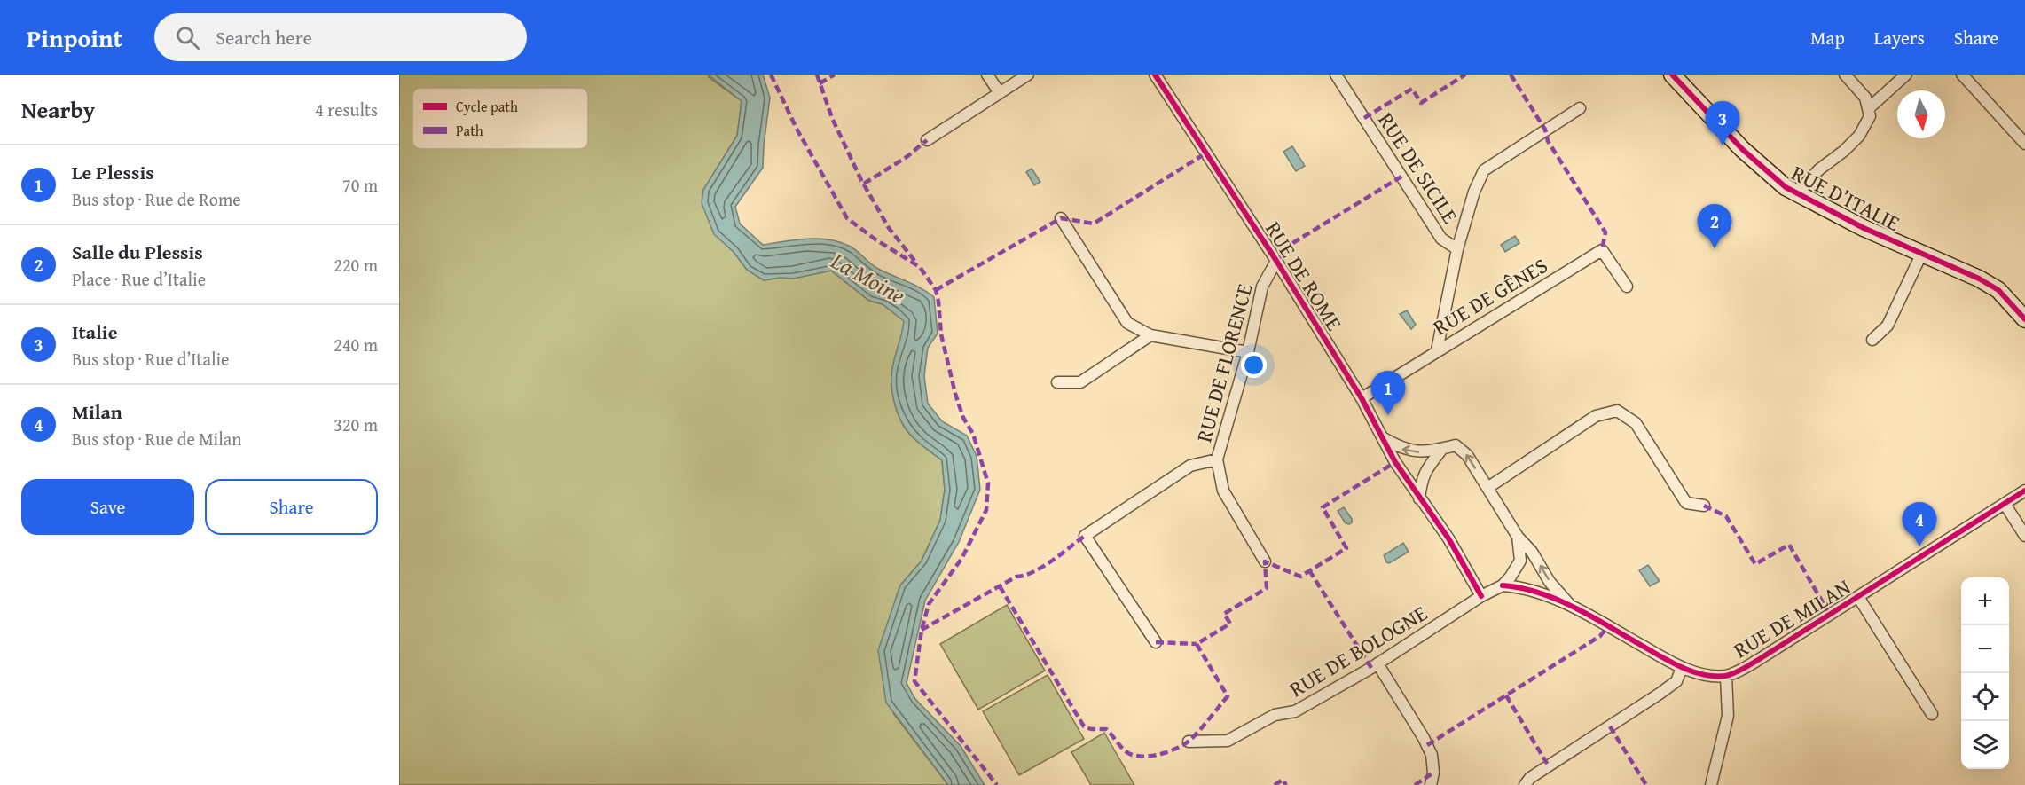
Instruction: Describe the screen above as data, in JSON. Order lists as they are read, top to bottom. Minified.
{"streets":{"street":["RUE DE SICILE","RUE D’ITALIE","RUE DE ROME","RUE DE GÊNES","RUE DE FLORENCE","RUE DE MILAN","RUE DE BOLOGNE"]},"crossings":[["RUE DE ROME","RUE DE GÊNES"],["RUE DE ROME","RUE DE FLORENCE"],["RUE DE ROME","RUE DE BOLOGNE"],["RUE DE MILAN","RUE DE BOLOGNE"]],"water":["La Moine"],"legend":["Cycle path","Path"],"north":"bottom","page":{"header":"Pinpoint","search":"Search here","nav":["Map","Layers","Share"],"heading":["Nearby","4 results"],"pins":["3","2","1","4"],"list":[{"mark":"1","name":"Le Plessis","note":"Bus stop · Rue de Rome","value":"70 m"},{"mark":"2","name":"Salle du Plessis","note":"Place · Rue d’Italie","value":"220 m"},{"mark":"3","name":"Italie","note":"Bus stop · Rue d’Italie","value":"240 m"},{"mark":"4","name":"Milan","note":"Bus stop · Rue de Milan","value":"320 m"}],"buttons":["Save","Share"],"map_buttons":["+","−"]}}
